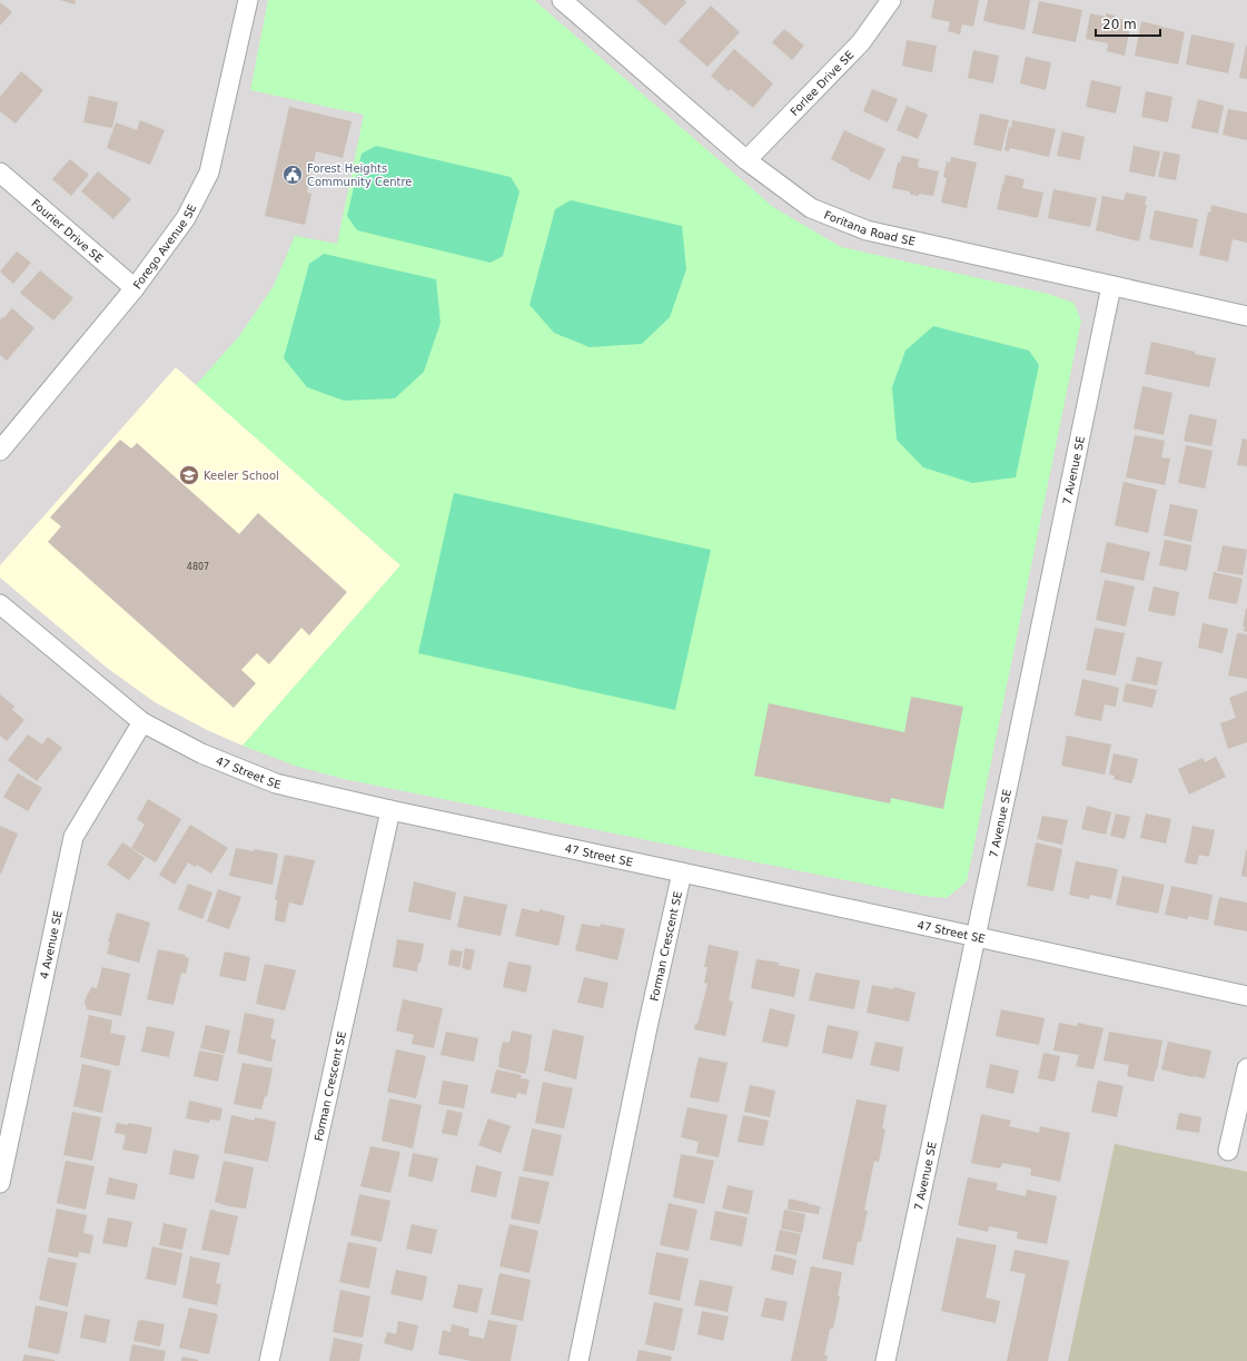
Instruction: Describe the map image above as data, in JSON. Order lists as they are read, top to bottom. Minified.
{"streets":{"street":["Forlee Drive SE","Foritana Road SE","Fourier Drive SE","Forego Avenue SE","7 Avenue SE","47 Street SE","4 Avenue SE","Forman Crescent SE"]},"crossings":[["Forlee Drive SE","Foritana Road SE"],["Foritana Road SE","7 Avenue SE"],["Fourier Drive SE","Forego Avenue SE"],["7 Avenue SE","47 Street SE"],["47 Street SE","4 Avenue SE"],["47 Street SE","Forman Crescent SE"]],"places":{"public building":["Forest Heights Community Centre"],"school or university":["Keeler School"]},"house_numbers":["4807"],"scale_bar":"20 m"}
